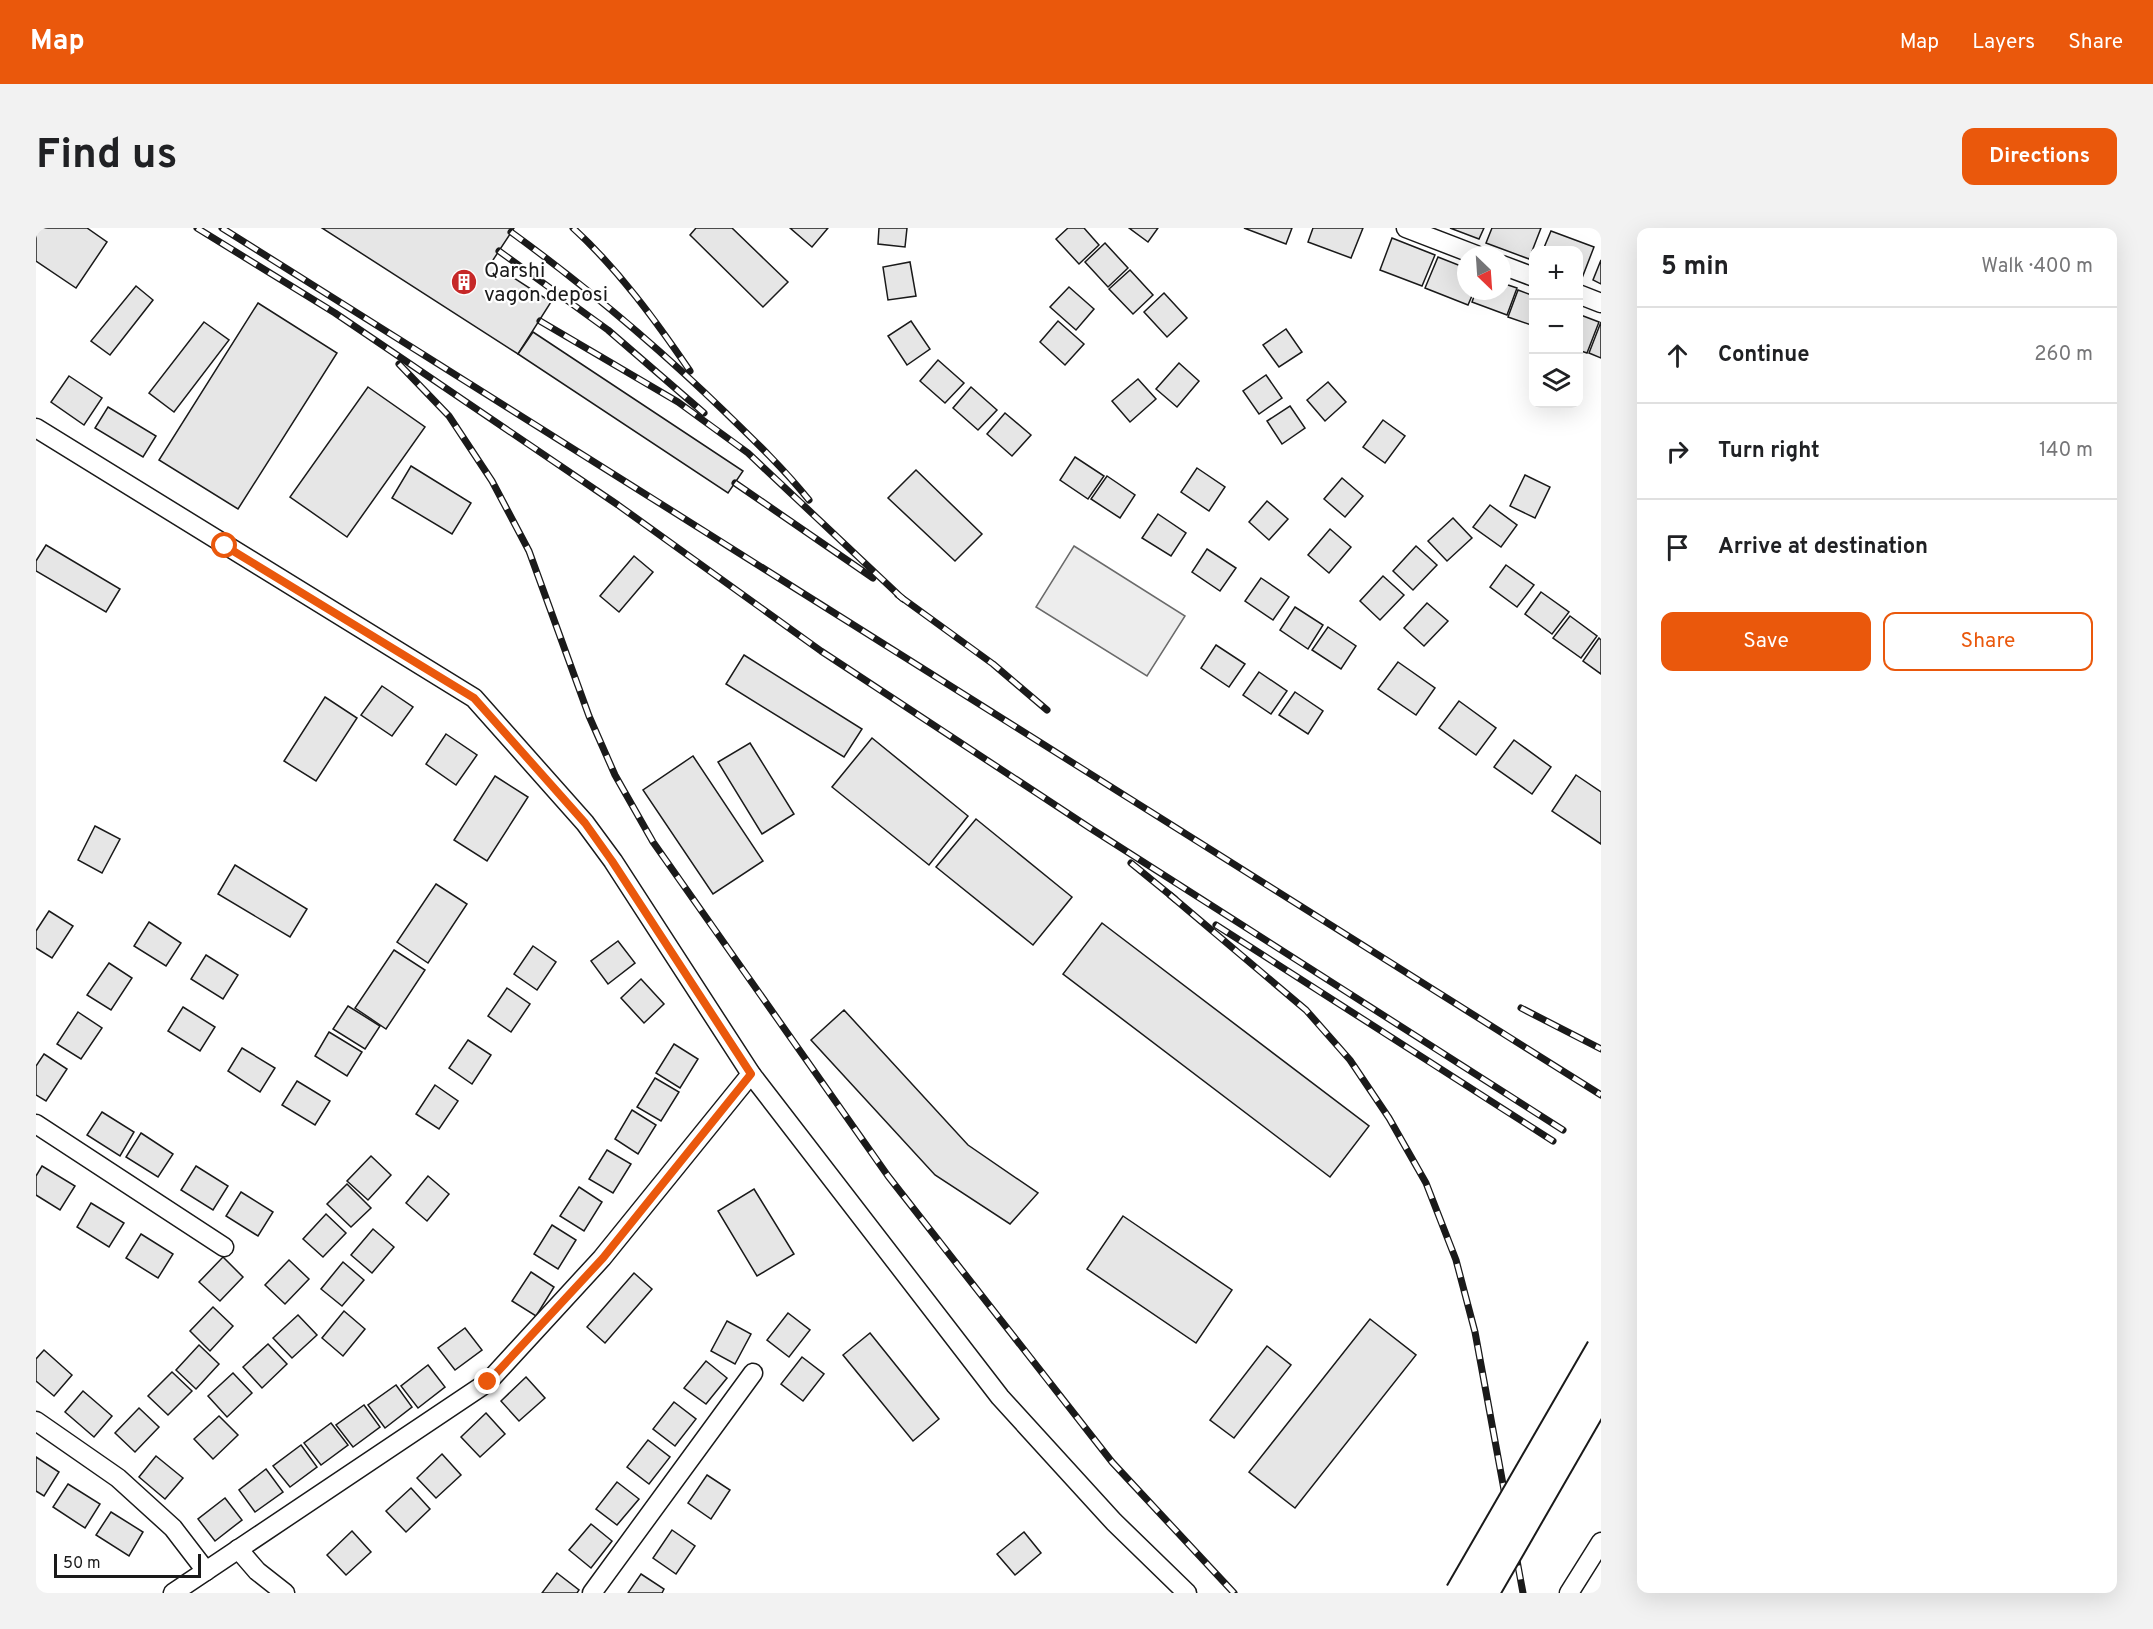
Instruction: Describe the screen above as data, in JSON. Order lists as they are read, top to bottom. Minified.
{"places":{"building":["Qarshi vagon deposi"]},"scale_bar":"50 m","north":"bottom right","page":{"header":"Map","nav":["Map","Layers","Share"],"buttons":["Directions",["Save","Share"]],"title":"Find us","heading":["5 min","Walk · 400 m"],"map_buttons":["+","−"],"list":[["Continue","260 m"],["Turn right","140 m"],"Arrive at destination"],"scale":"50 m"}}
